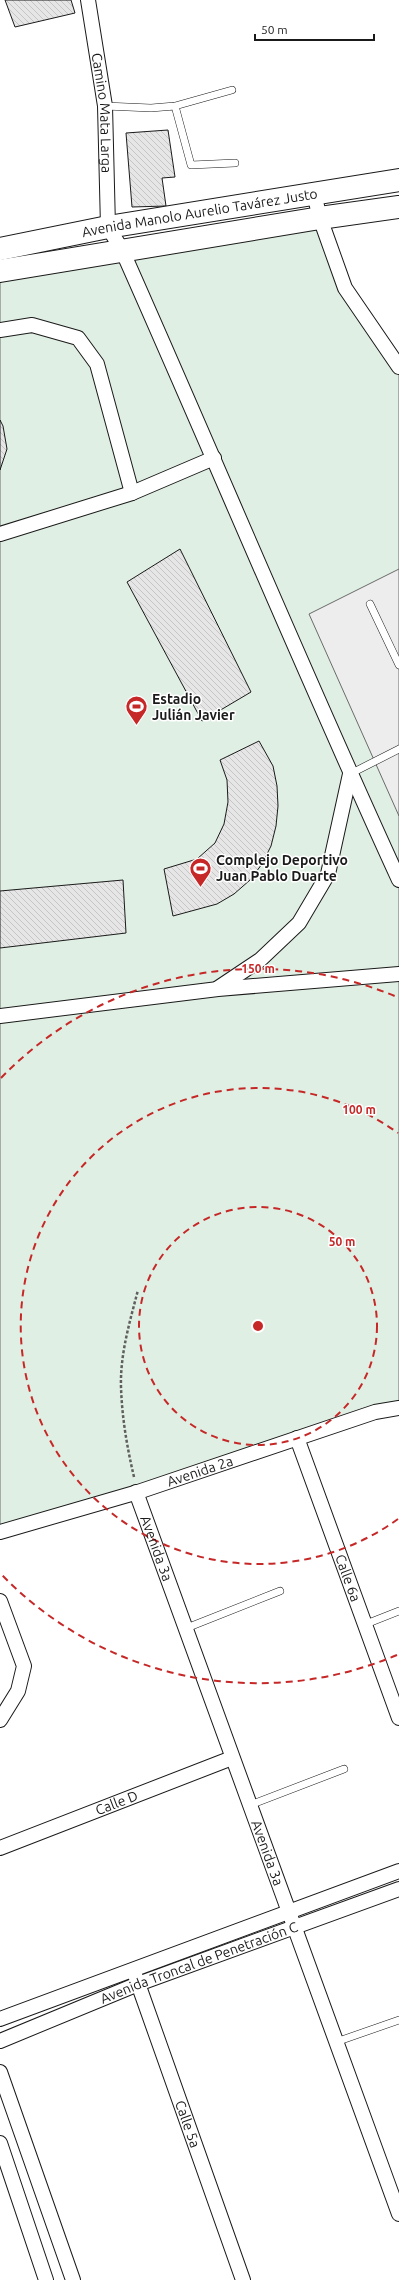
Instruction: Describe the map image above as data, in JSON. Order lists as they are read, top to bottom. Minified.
{"streets":{"main road":["Avenida Manolo Aurelio Tavárez Justo"],"street":["Camino Mata Larga","Avenida 2a","Avenida 3a","Calle 6a","Calle D","Avenida Troncal de Penetración C","Calle 5a"]},"crossings":[["Camino Mata Larga","Avenida Manolo Aurelio Tavárez Justo"],["Avenida 2a","Avenida 3a"],["Avenida 2a","Calle 6a"],["Avenida 3a","Calle D"],["Avenida 3a","Avenida Troncal de Penetración C"],["Avenida Troncal de Penetración C","Calle 5a"]],"places":{"sports":["Estadio Julián Javier","Complejo Deportivo Juan Pablo Duarte"]},"scale_bar":"50 m","rings":["150 m","100 m","50 m"]}
